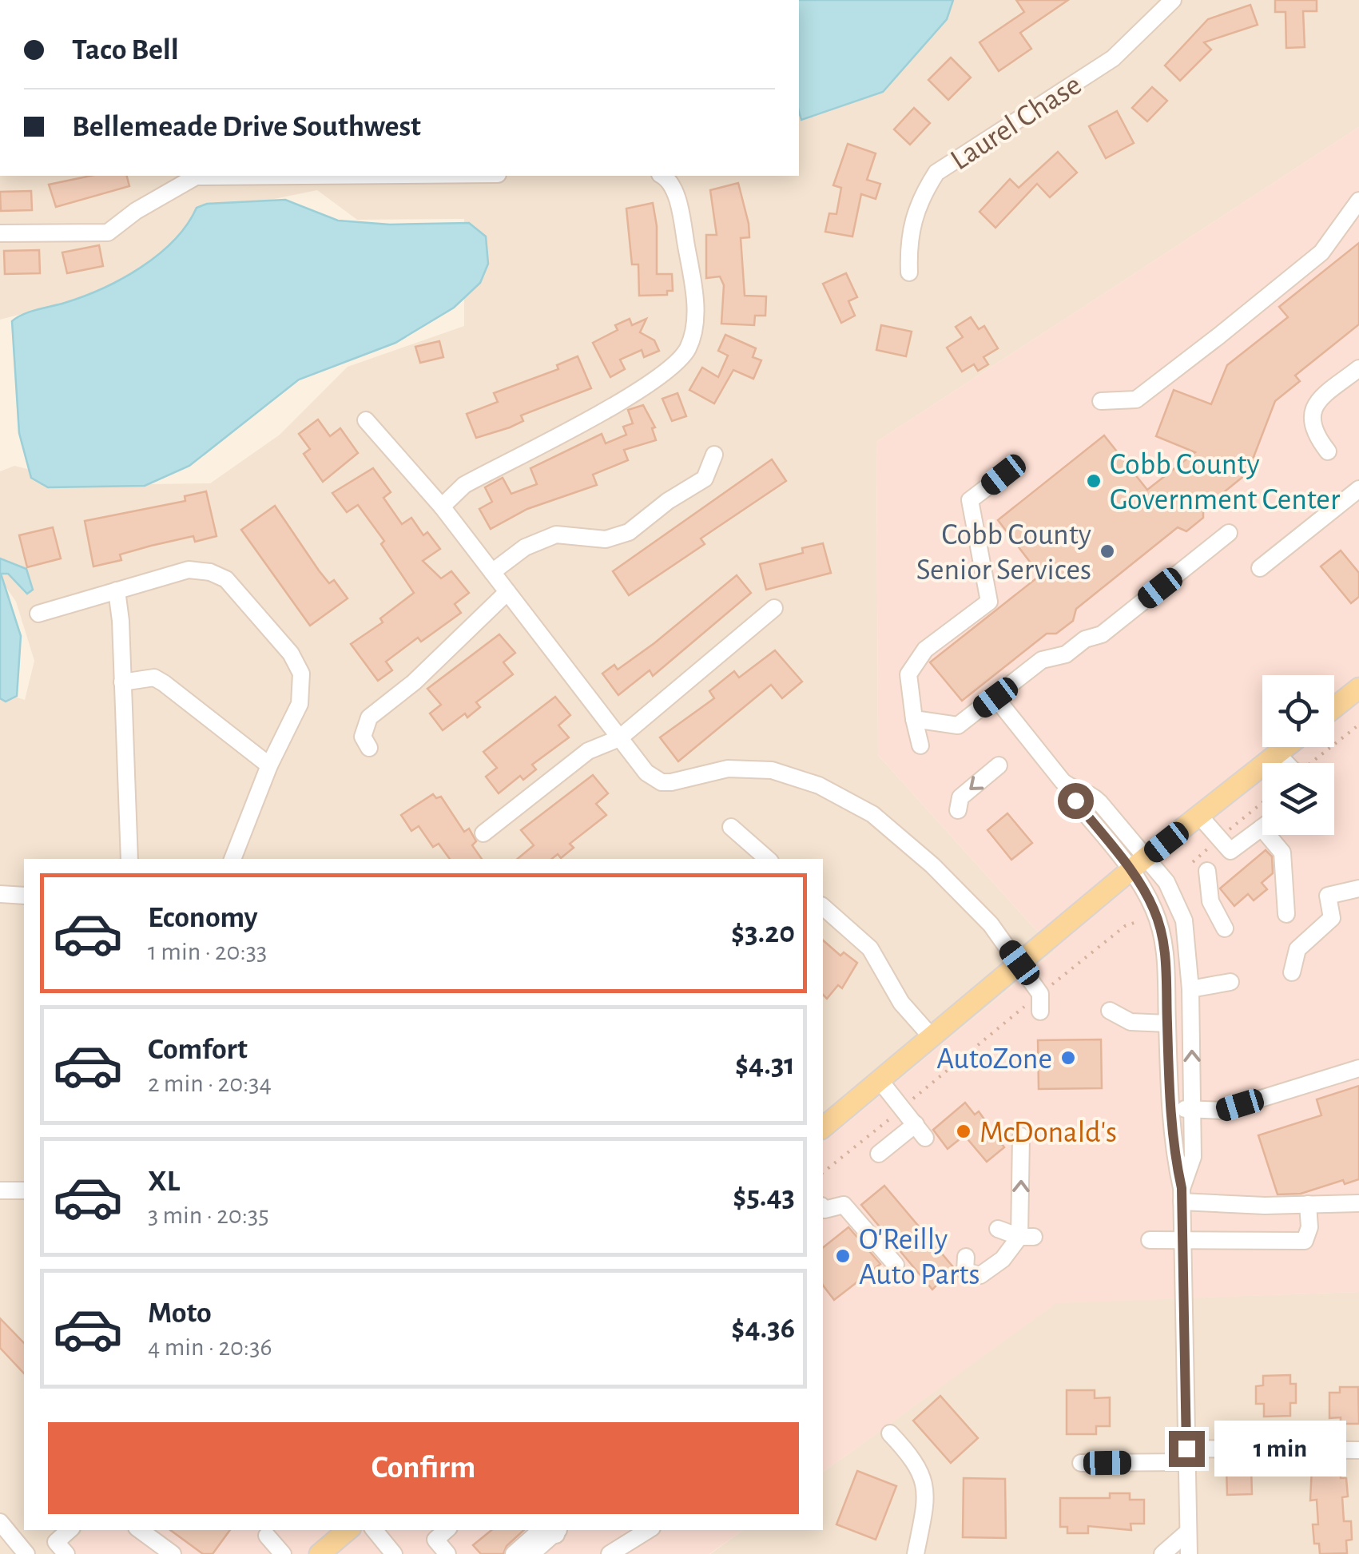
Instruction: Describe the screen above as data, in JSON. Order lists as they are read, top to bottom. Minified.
{"streets":{"street":["Laurel Chase"]},"places":["Cobb County Government Center","Cobb County Senior Services","AutoZone","McDonald's","O'Reilly Auto Parts"],"page":{"banner":["Taco Bell","Bellemeade Drive Southwest"],"list":[{"name":"Economy","note":"1 min · 20:33","value":"$3.20"},{"name":"Comfort","note":"2 min · 20:34","value":"$4.31"},{"name":"XL","note":"3 min · 20:35","value":"$5.43"},{"name":"Moto","note":"4 min · 20:36","value":"$4.36"}],"buttons":"Confirm","bubble":"1 min"}}
